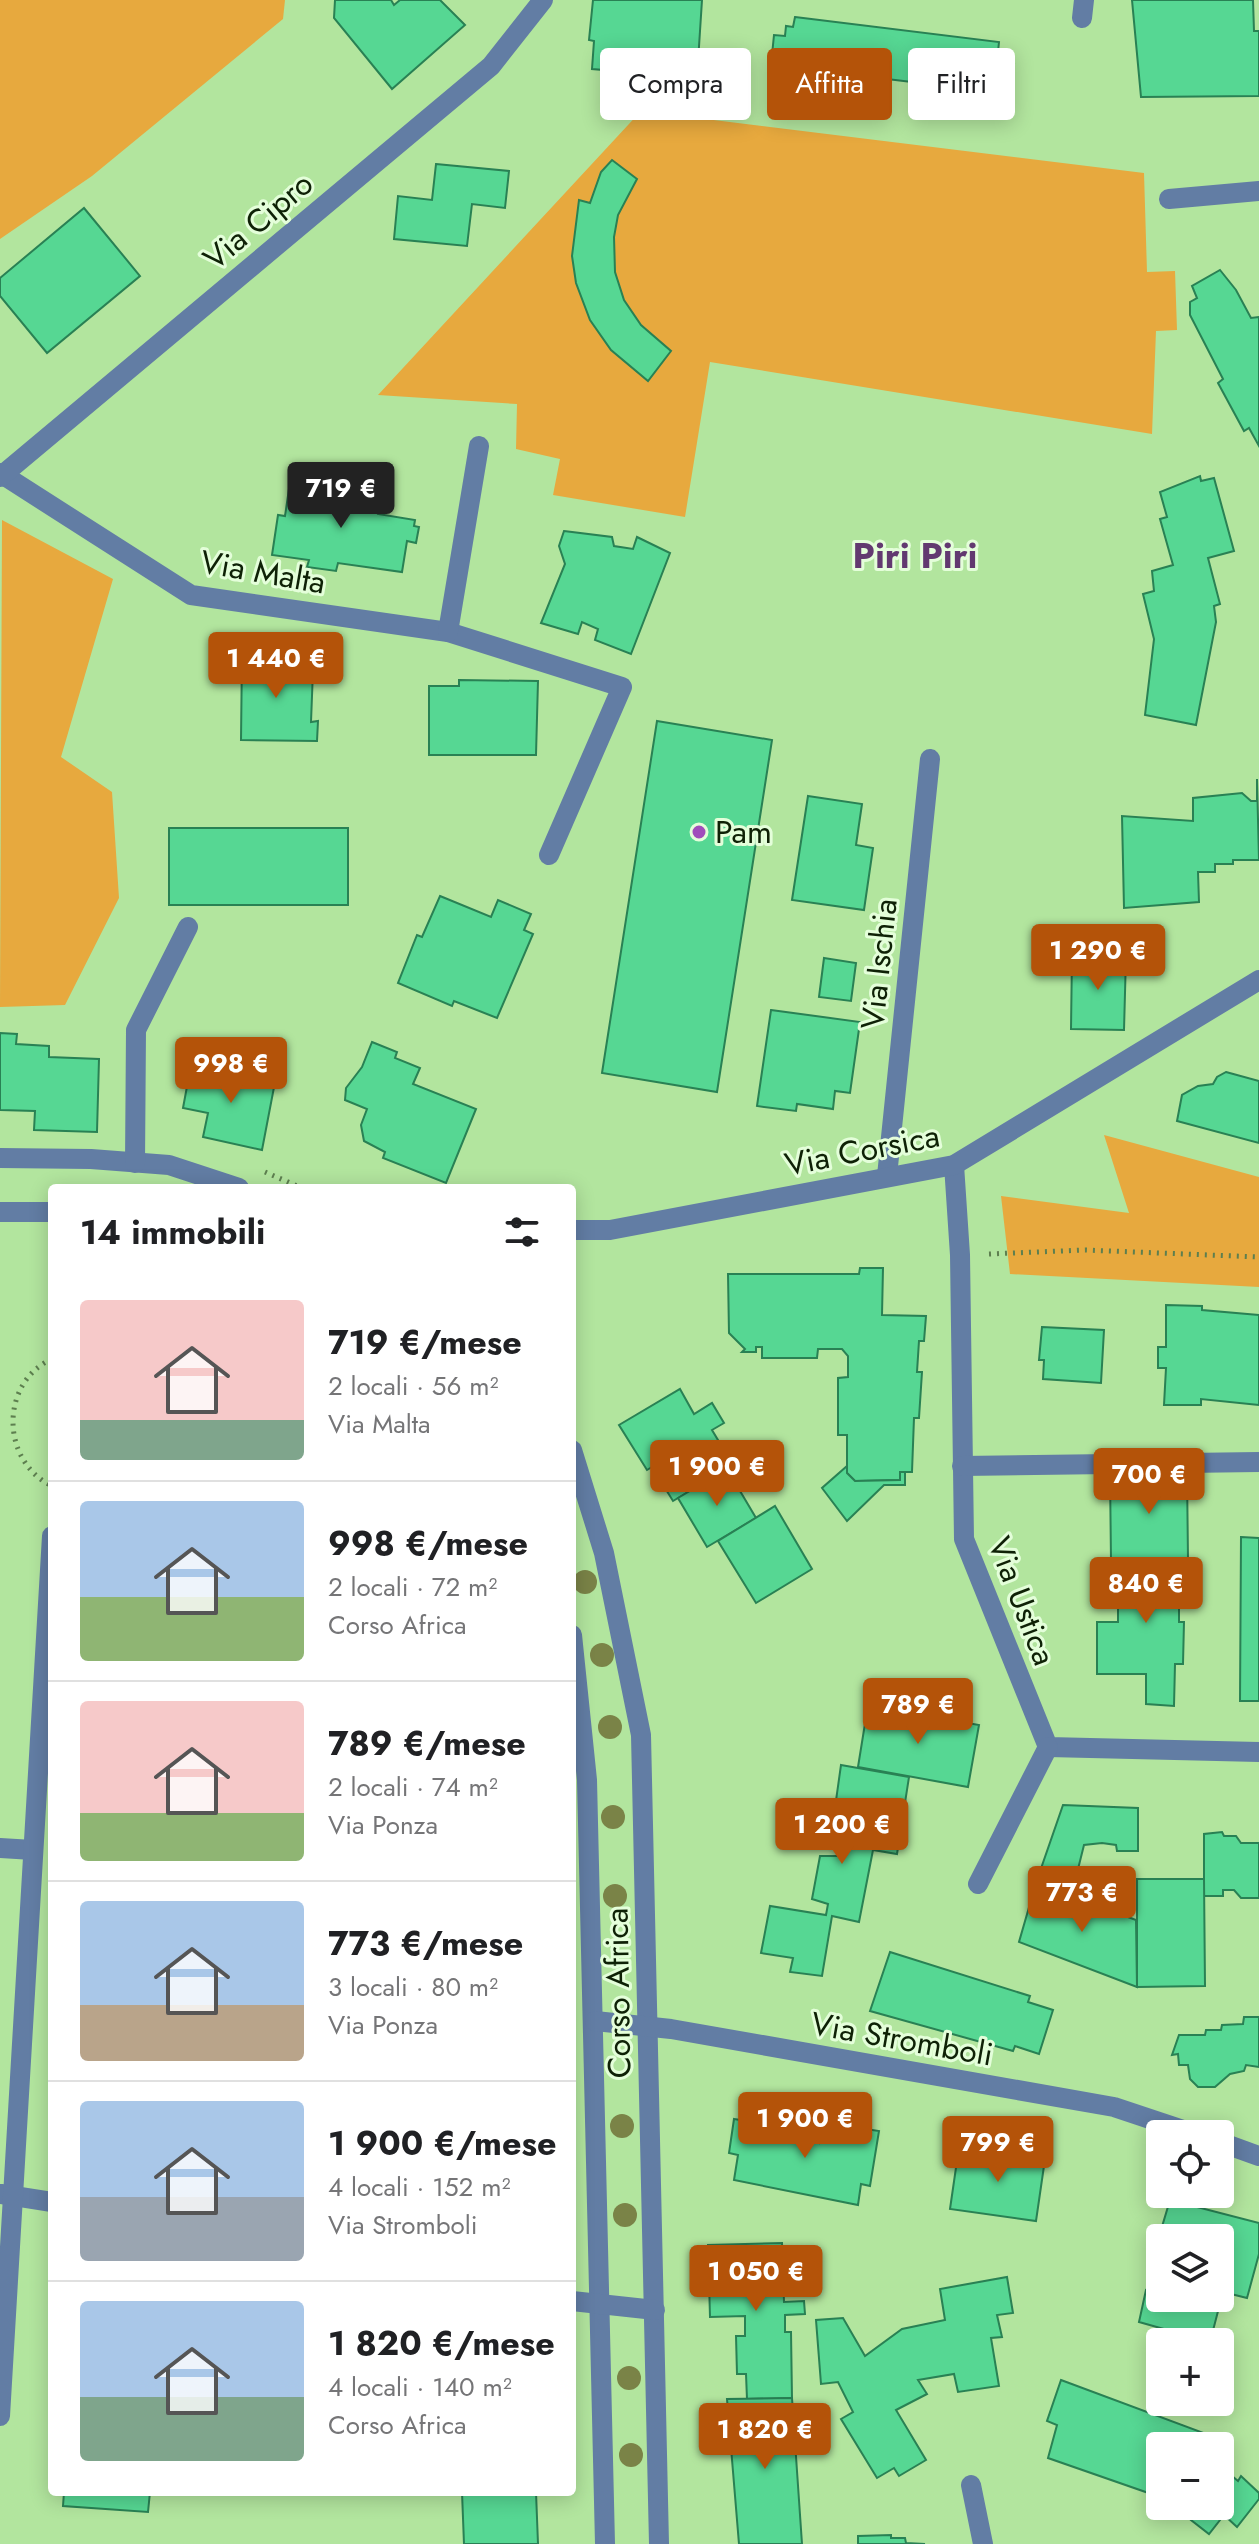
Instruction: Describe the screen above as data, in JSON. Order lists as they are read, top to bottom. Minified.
{"streets":{"street":["Via Cipro","Via Malta","Via Ischia","Via Corsica","Via Ustica","Corso Africa","Via Stromboli"]},"crossings":[["Via Cipro","Via Malta"],["Via Ischia","Via Corsica"],["Via Corsica","Via Ustica"],["Corso Africa","Via Stromboli"]],"districts":["Piri Piri"],"places":["Pam"],"page":{"chip":["Compra","Affitta","Filtri"],"price":["719 €","1 440 €","1 290 €","998 €","1 900 €","700 €","840 €","789 €","1 200 €","773 €","1 900 €","799 €","1 050 €","1 820 €"],"heading":"14 immobili","list":[{"name":"719 €/mese","note":"2 locali · 56 m² · Via Malta"},{"name":"998 €/mese","note":"2 locali · 72 m² · Corso Africa"},{"name":"789 €/mese","note":"2 locali · 74 m² · Via Ponza"},{"name":"773 €/mese","note":"3 locali · 80 m² · Via Ponza"},{"name":"1 900 €/mese","note":"4 locali · 152 m² · Via Stromboli"},{"name":"1 820 €/mese","note":"4 locali · 140 m² · Corso Africa"}],"map_buttons":["+","−"]}}
